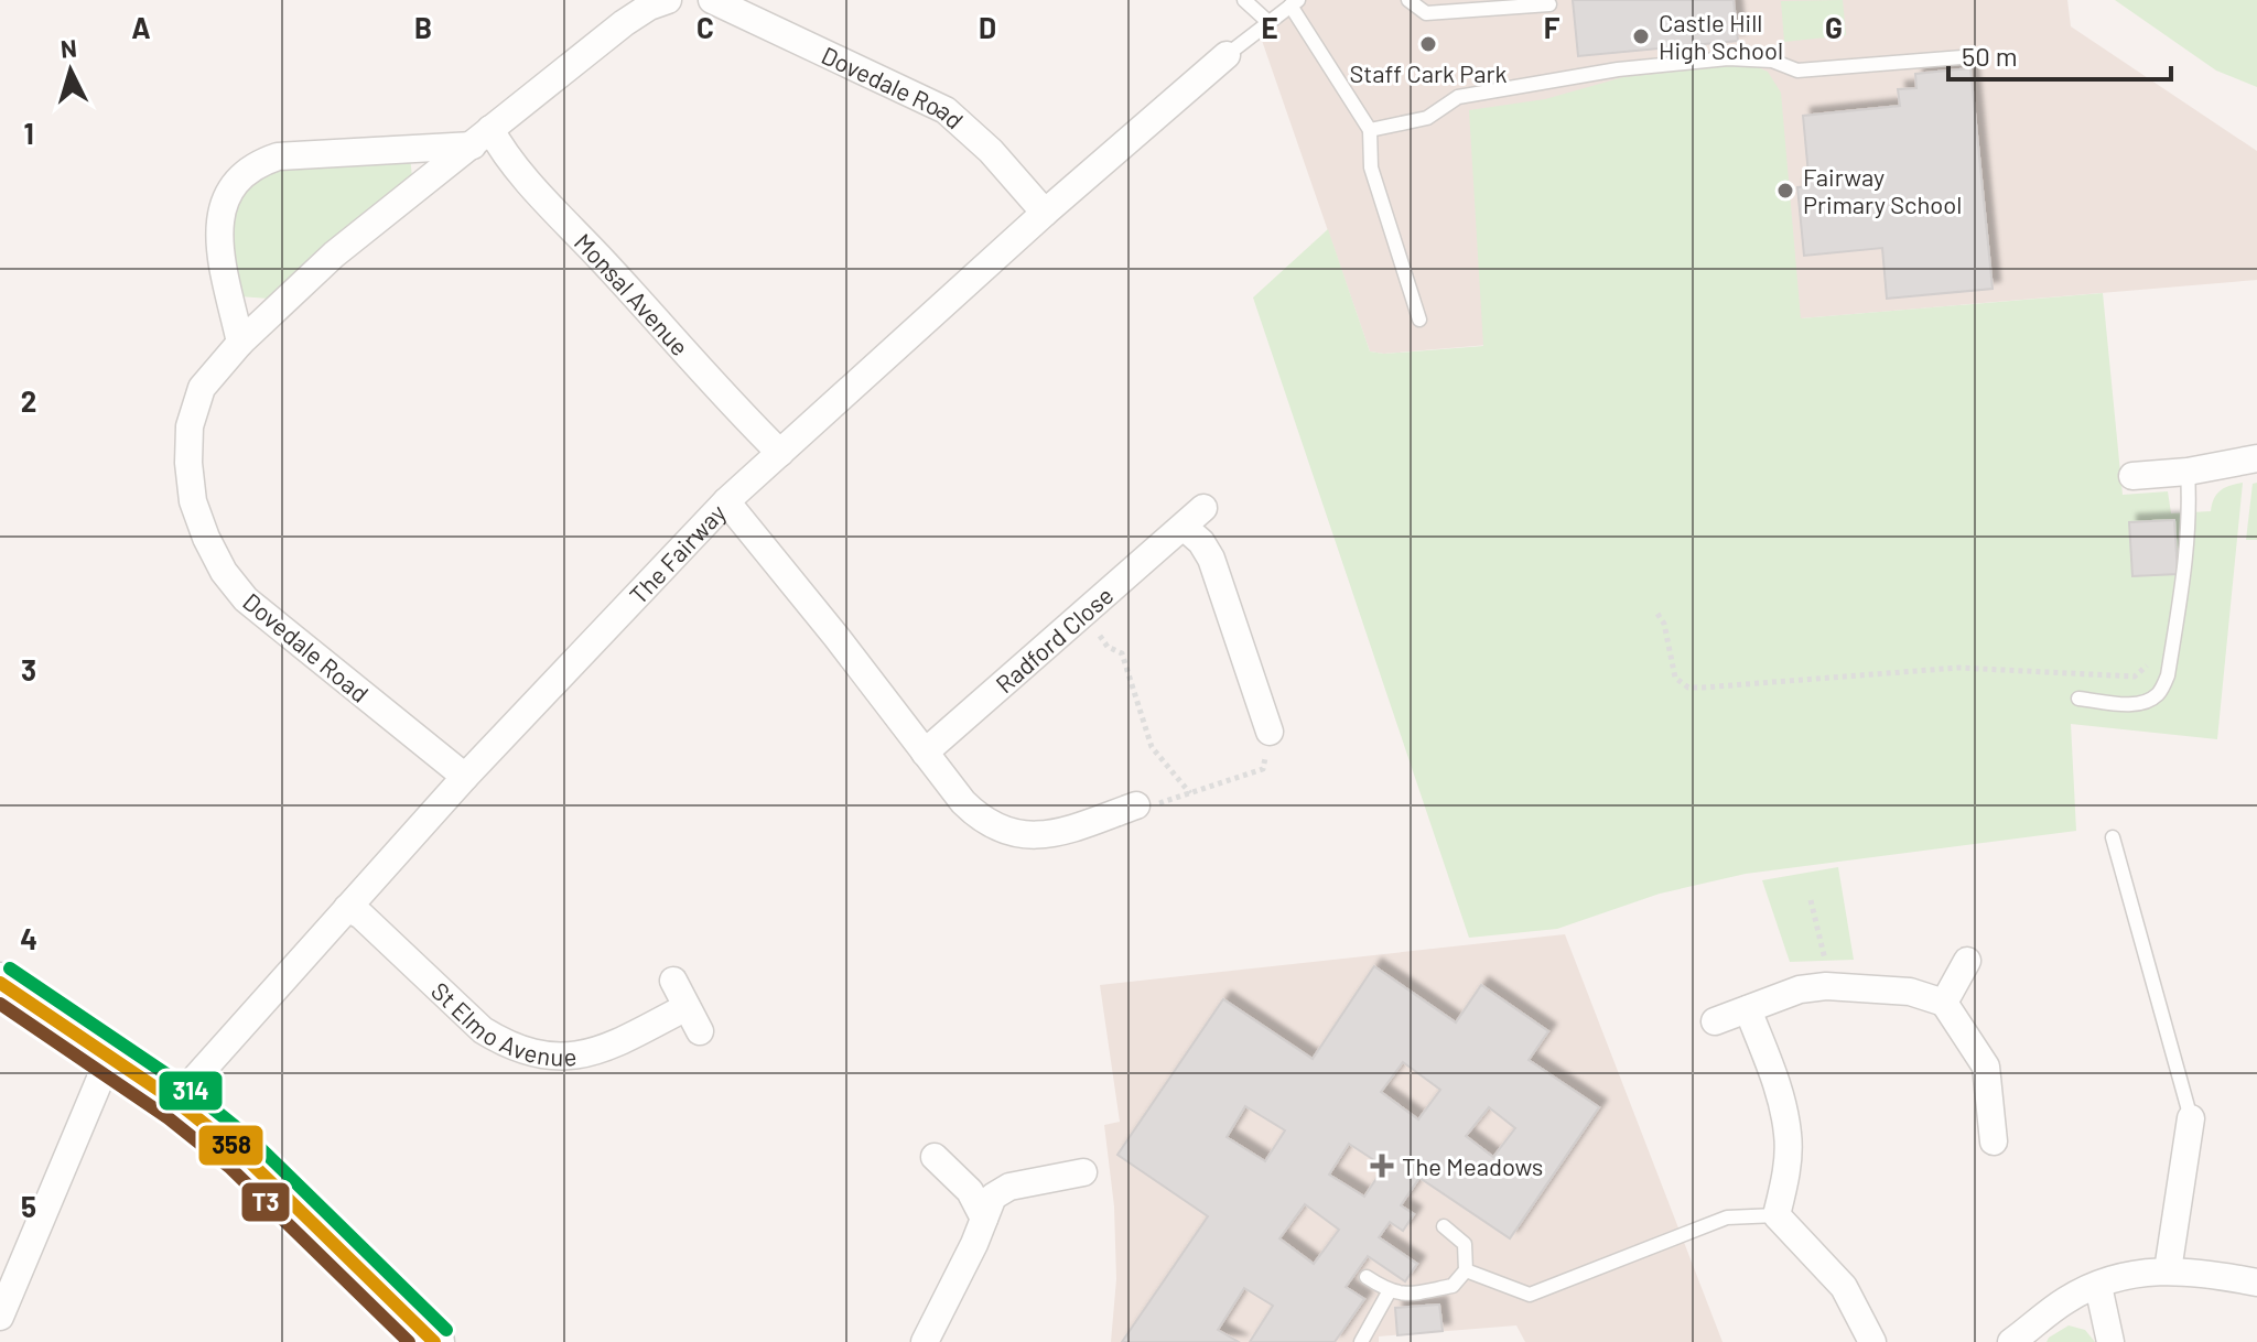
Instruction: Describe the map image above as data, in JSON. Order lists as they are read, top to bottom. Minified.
{"streets":{"street":["Dovedale Road","Monsal Avenue","The Fairway","Radford Close","St Elmo Avenue"]},"crossings":[["Dovedale Road","Monsal Avenue"],["Dovedale Road","The Fairway"],["Monsal Avenue","The Fairway"],["The Fairway","St Elmo Avenue"]],"places":{"other":["Castle Hill High School","Staff Cark Park","Fairway Primary School"],"health":["The Meadows"]},"lines":["transit line 314","transit line 358","transit line T3"],"scale_bar":"50 m","north":"top","grid":{"columns":["A","B","C","D","E","F","G"],"rows":["1","2","3","4","5"]}}
